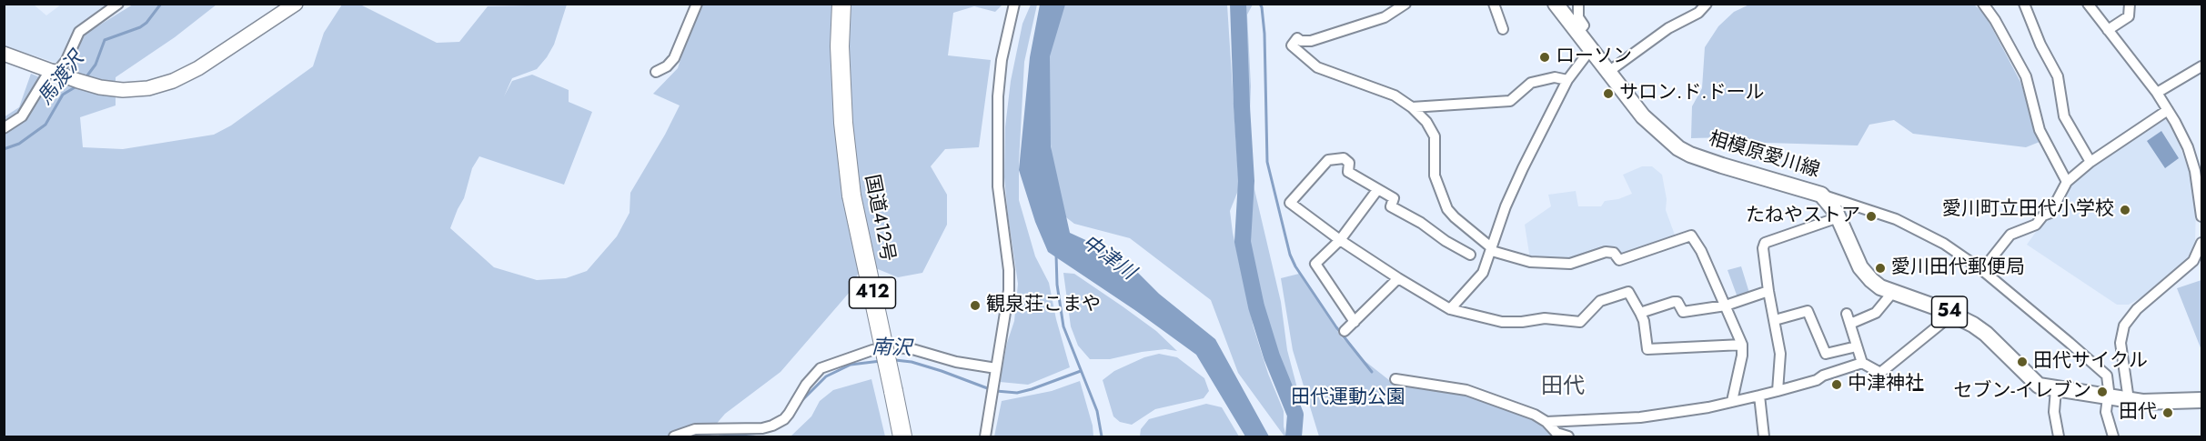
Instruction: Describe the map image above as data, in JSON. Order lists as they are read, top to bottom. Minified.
{"streets":{"highway":["国道412号","412"],"main road":["相模原愛川線","54"]},"crossings":[["相模原愛川線","54"]],"districts":["田代"],"water":["馬渡沢","中津川","南沢"],"parks":["田代運動公園"],"places":["ローソン","サロン.ド.ドール","愛川町立田代小学校","たねやストア","愛川田代郵便局","観泉荘こまや","田代サイクル","中津神社","セブン-イレブン","田代"]}
